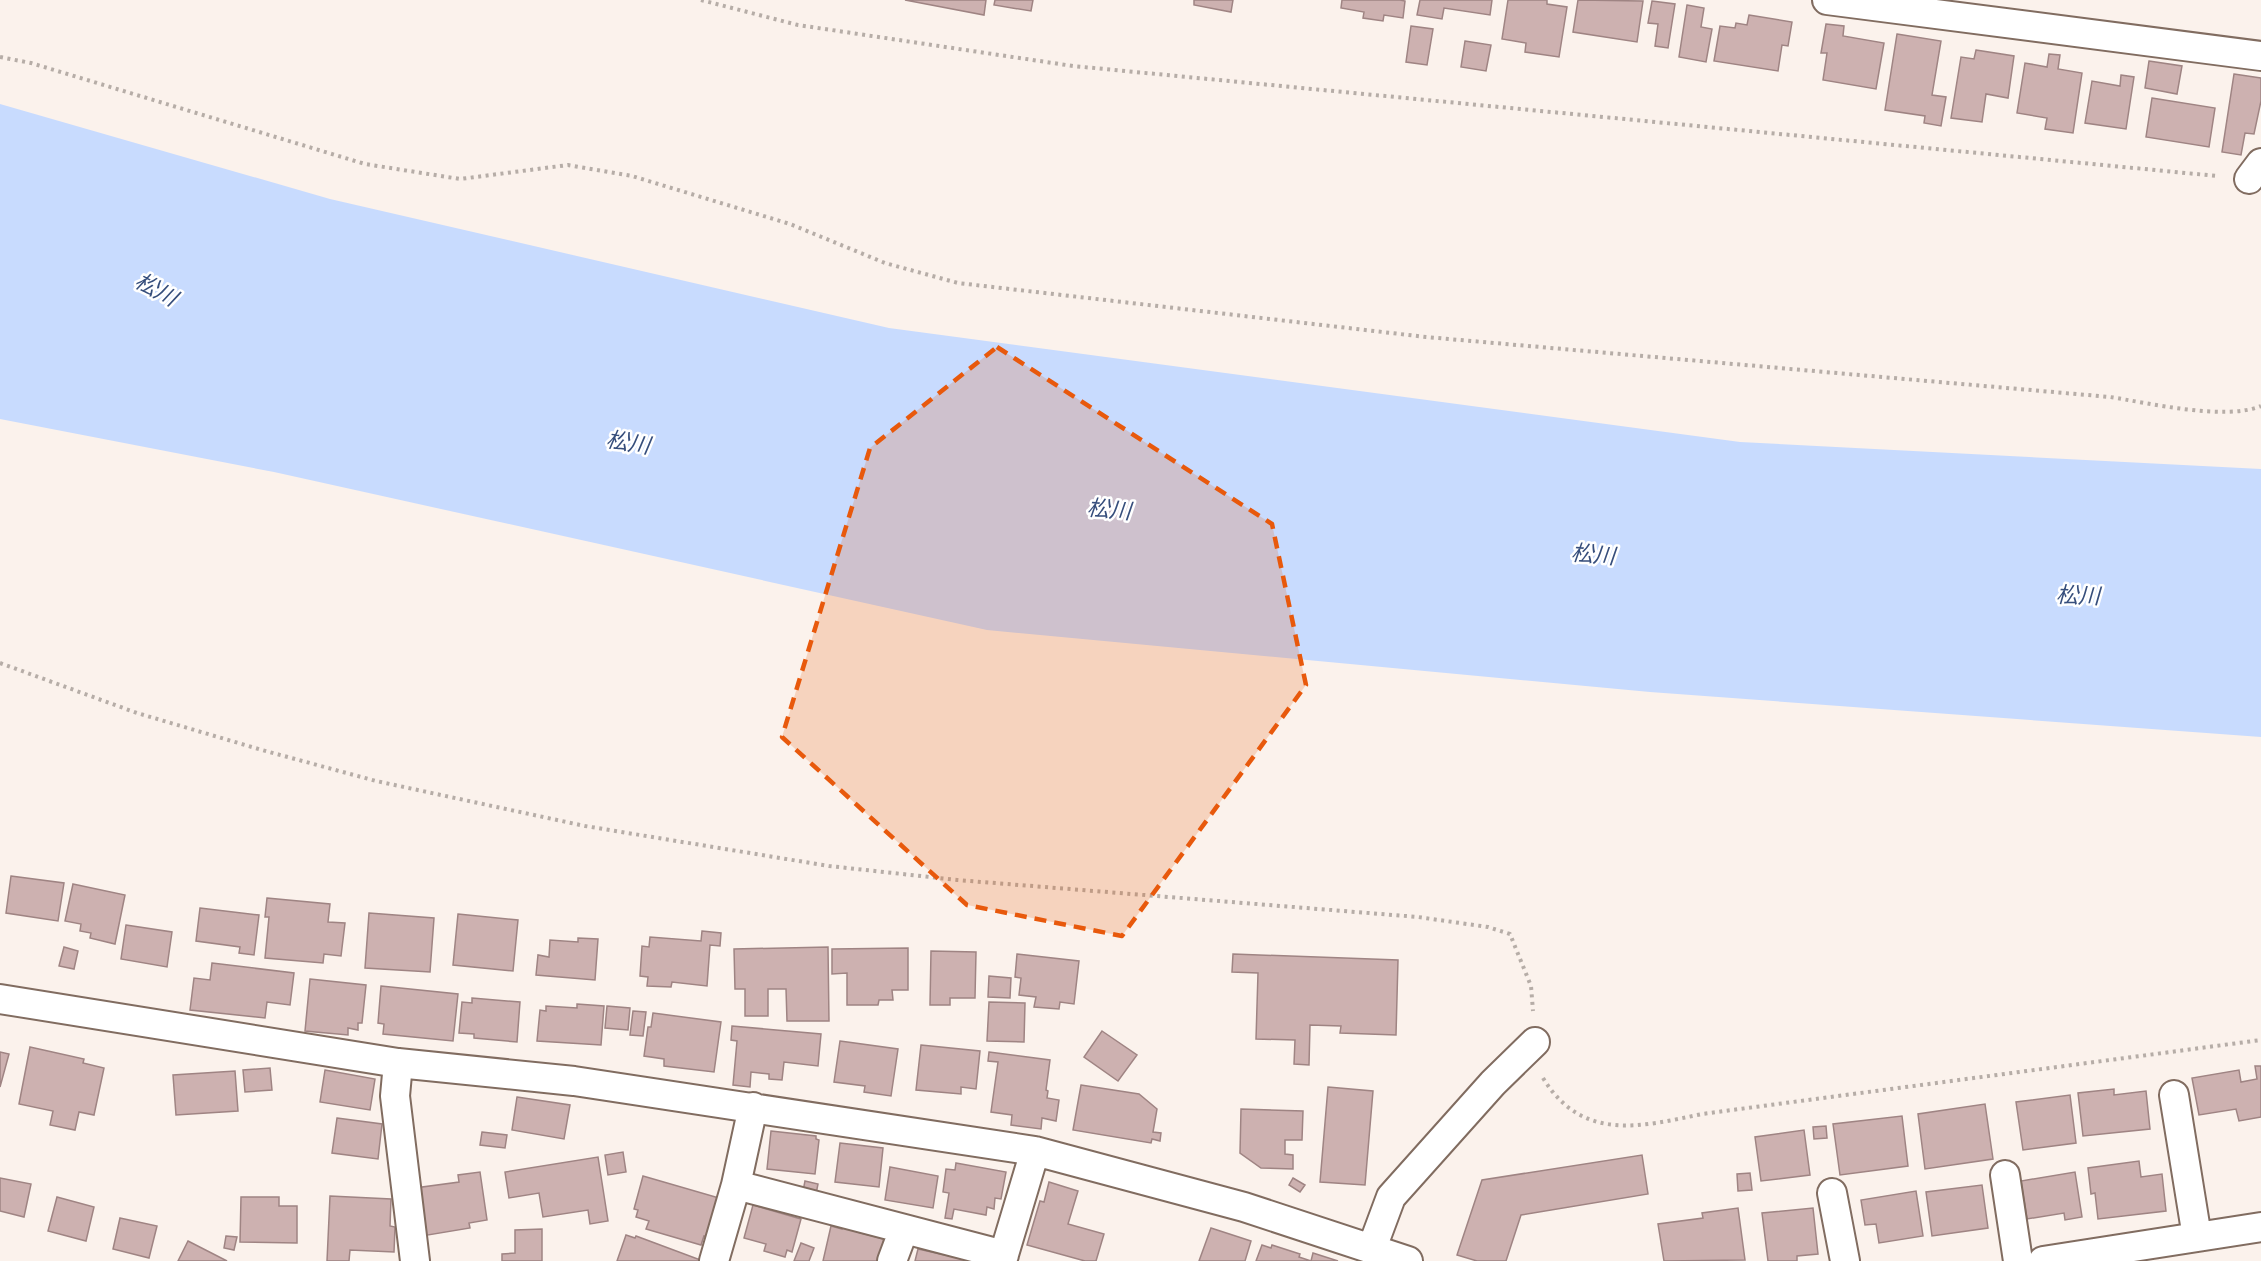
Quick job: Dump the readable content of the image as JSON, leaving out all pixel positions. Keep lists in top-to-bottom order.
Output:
{
  "water": ["松川"]
}
